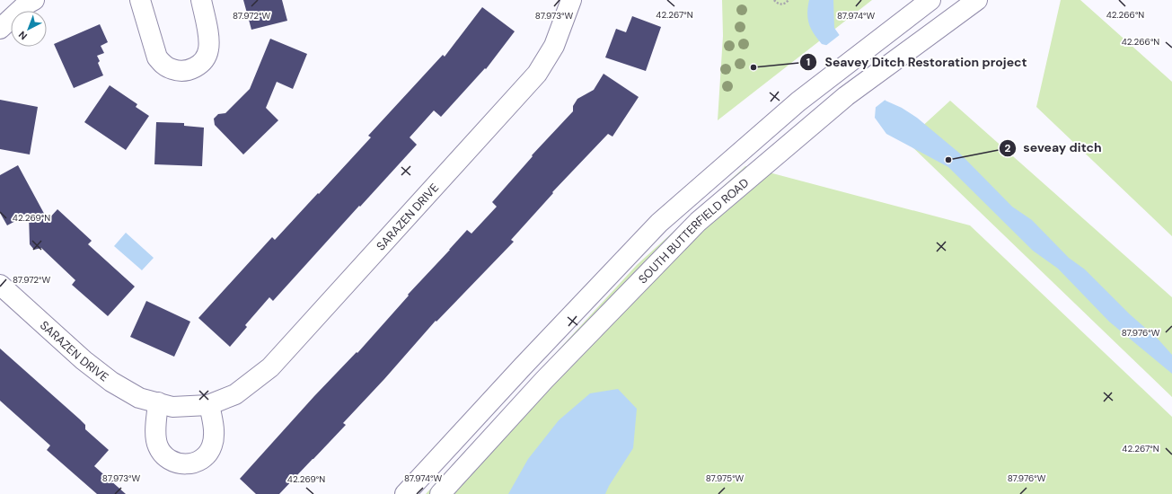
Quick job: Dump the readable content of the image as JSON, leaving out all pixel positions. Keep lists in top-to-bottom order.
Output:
{
  "streets": {
    "main road": ["SARAZEN DRIVE", "SOUTH BUTTERFIELD ROAD"]
  },
  "places": ["Seavey Ditch Restoration project", "seveay ditch"],
  "north": "bottom left",
  "coordinates": [
    "42.267°N",
    "42.266°N",
    "87.972°W",
    "87.973°W",
    "87.974°W",
    "42.269°N",
    "87.976°W",
    "87.975°W"
  ]
}
